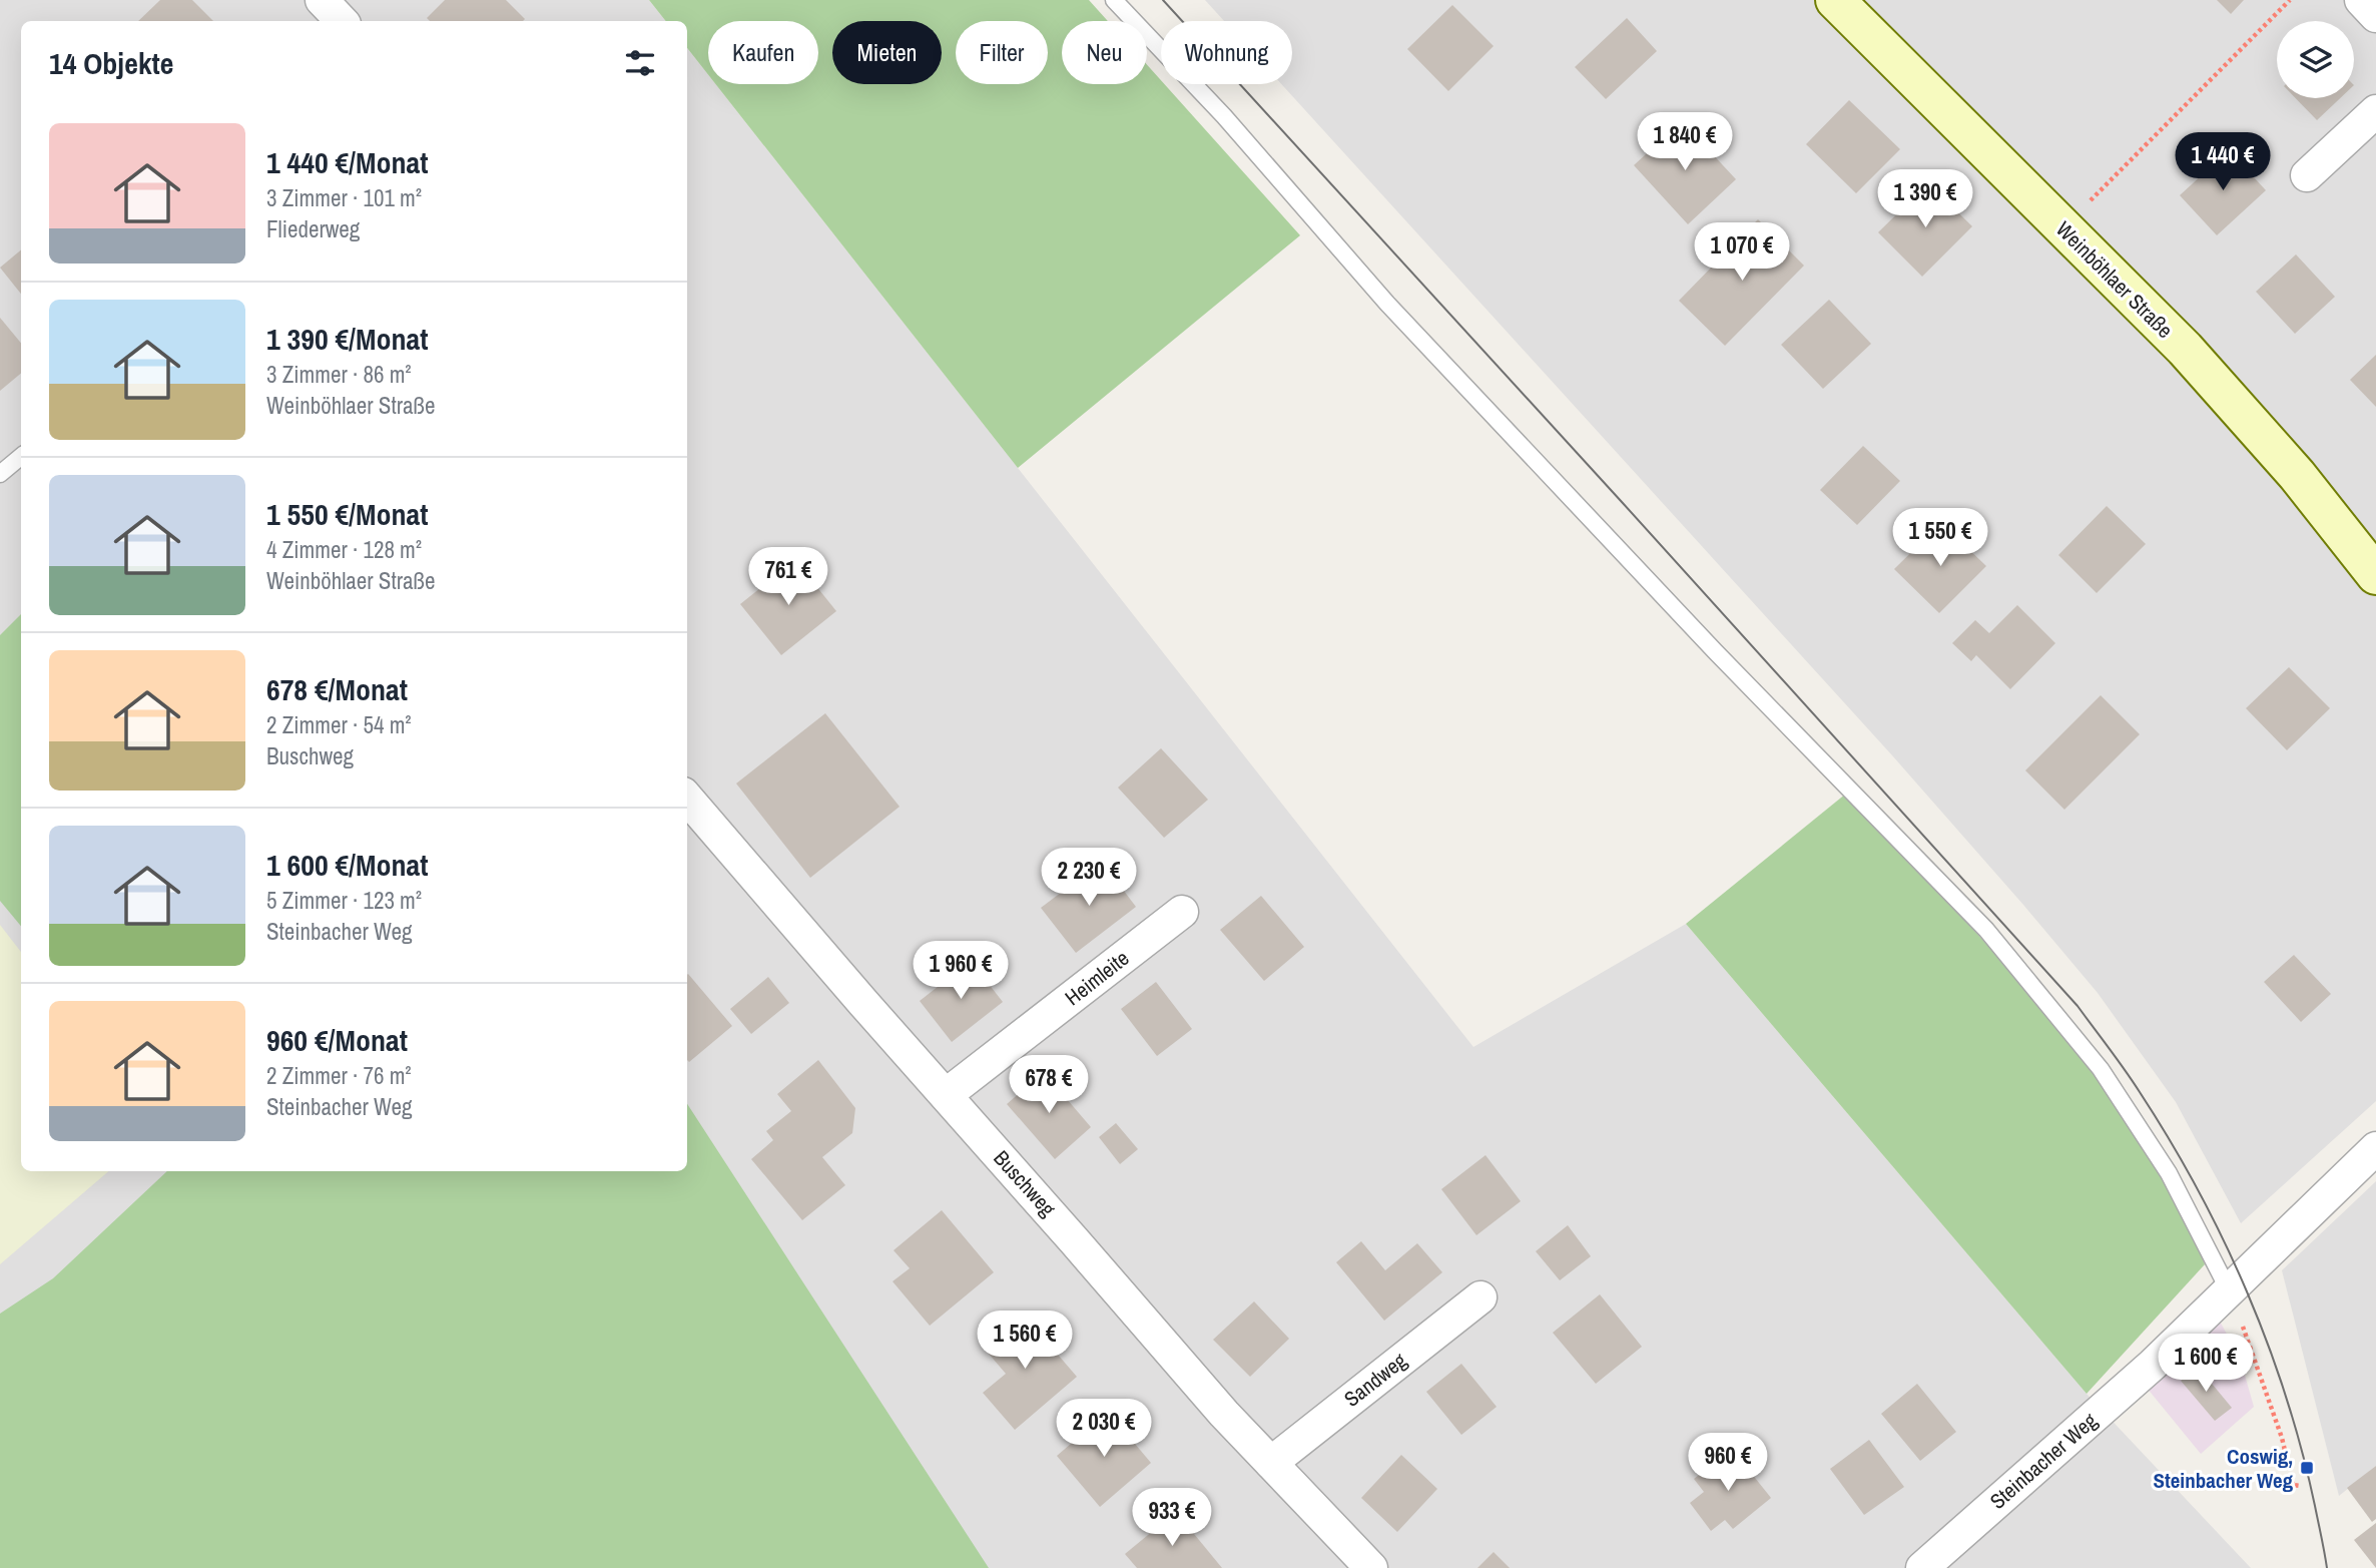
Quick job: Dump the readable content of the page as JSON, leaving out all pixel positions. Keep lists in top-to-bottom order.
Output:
{
  "streets": {
    "main road": ["Weinböhlaer Straße"],
    "street": [
      "Heimleite",
      "Buschweg",
      "Sandweg",
      "Steinbacher Weg"
    ]
  },
  "crossings": [
    ["Heimleite", "Buschweg"],
    ["Buschweg", "Sandweg"]
  ],
  "places": {
    "transit": ["Coswig, Steinbacher Weg"]
  },
  "page": {
    "chip": [
      "Kaufen",
      "Mieten",
      "Filter",
      "Neu",
      "Wohnung"
    ],
    "heading": "14 Objekte",
    "list": [
      {
        "name": "1 440 €/Monat",
        "note": "3 Zimmer · 101 m² · Fliederweg"
      },
      {
        "name": "1 390 €/Monat",
        "note": "3 Zimmer · 86 m² · Weinböhlaer Straße"
      },
      {
        "name": "1 550 €/Monat",
        "note": "4 Zimmer · 128 m² · Weinböhlaer Straße"
      },
      {
        "name": "678 €/Monat",
        "note": "2 Zimmer · 54 m² · Buschweg"
      },
      {
        "name": "1 600 €/Monat",
        "note": "5 Zimmer · 123 m² · Steinbacher Weg"
      },
      {
        "name": "960 €/Monat",
        "note": "2 Zimmer · 76 m² · Steinbacher Weg"
      }
    ],
    "price": [
      "1 840 €",
      "1 440 €",
      "1 390 €",
      "1 070 €",
      "1 550 €",
      "761 €",
      "2 230 €",
      "1 960 €",
      "678 €",
      "1 560 €",
      "1 600 €",
      "2 030 €",
      "960 €",
      "933 €"
    ]
  }
}
